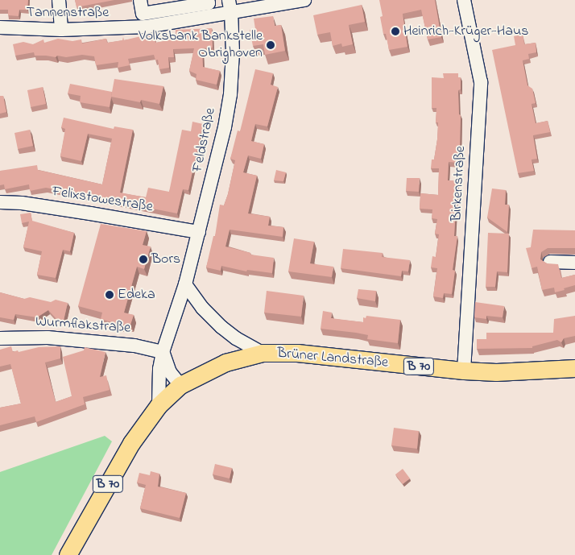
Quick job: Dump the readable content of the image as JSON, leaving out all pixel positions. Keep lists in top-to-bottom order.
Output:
{
  "streets": {
    "main road": ["Brüner Landstraße", "B 70"],
    "street": [
      "Tannenstraße",
      "Feldstraße",
      "Birkenstraße",
      "Felixstowestraße",
      "Wurmflakstraße"
    ]
  },
  "crossings": [
    ["Tannenstraße", "Feldstraße"],
    ["Feldstraße", "Felixstowestraße"],
    ["Feldstraße", "Wurmflakstraße"],
    ["Feldstraße", "Brüner Landstraße"],
    ["Birkenstraße", "Brüner Landstraße"]
  ],
  "places": [
    "Heinrich-Krüger-Haus",
    "Volksbank Bankstelle Obrighoven",
    "Bors",
    "Edeka"
  ]
}
